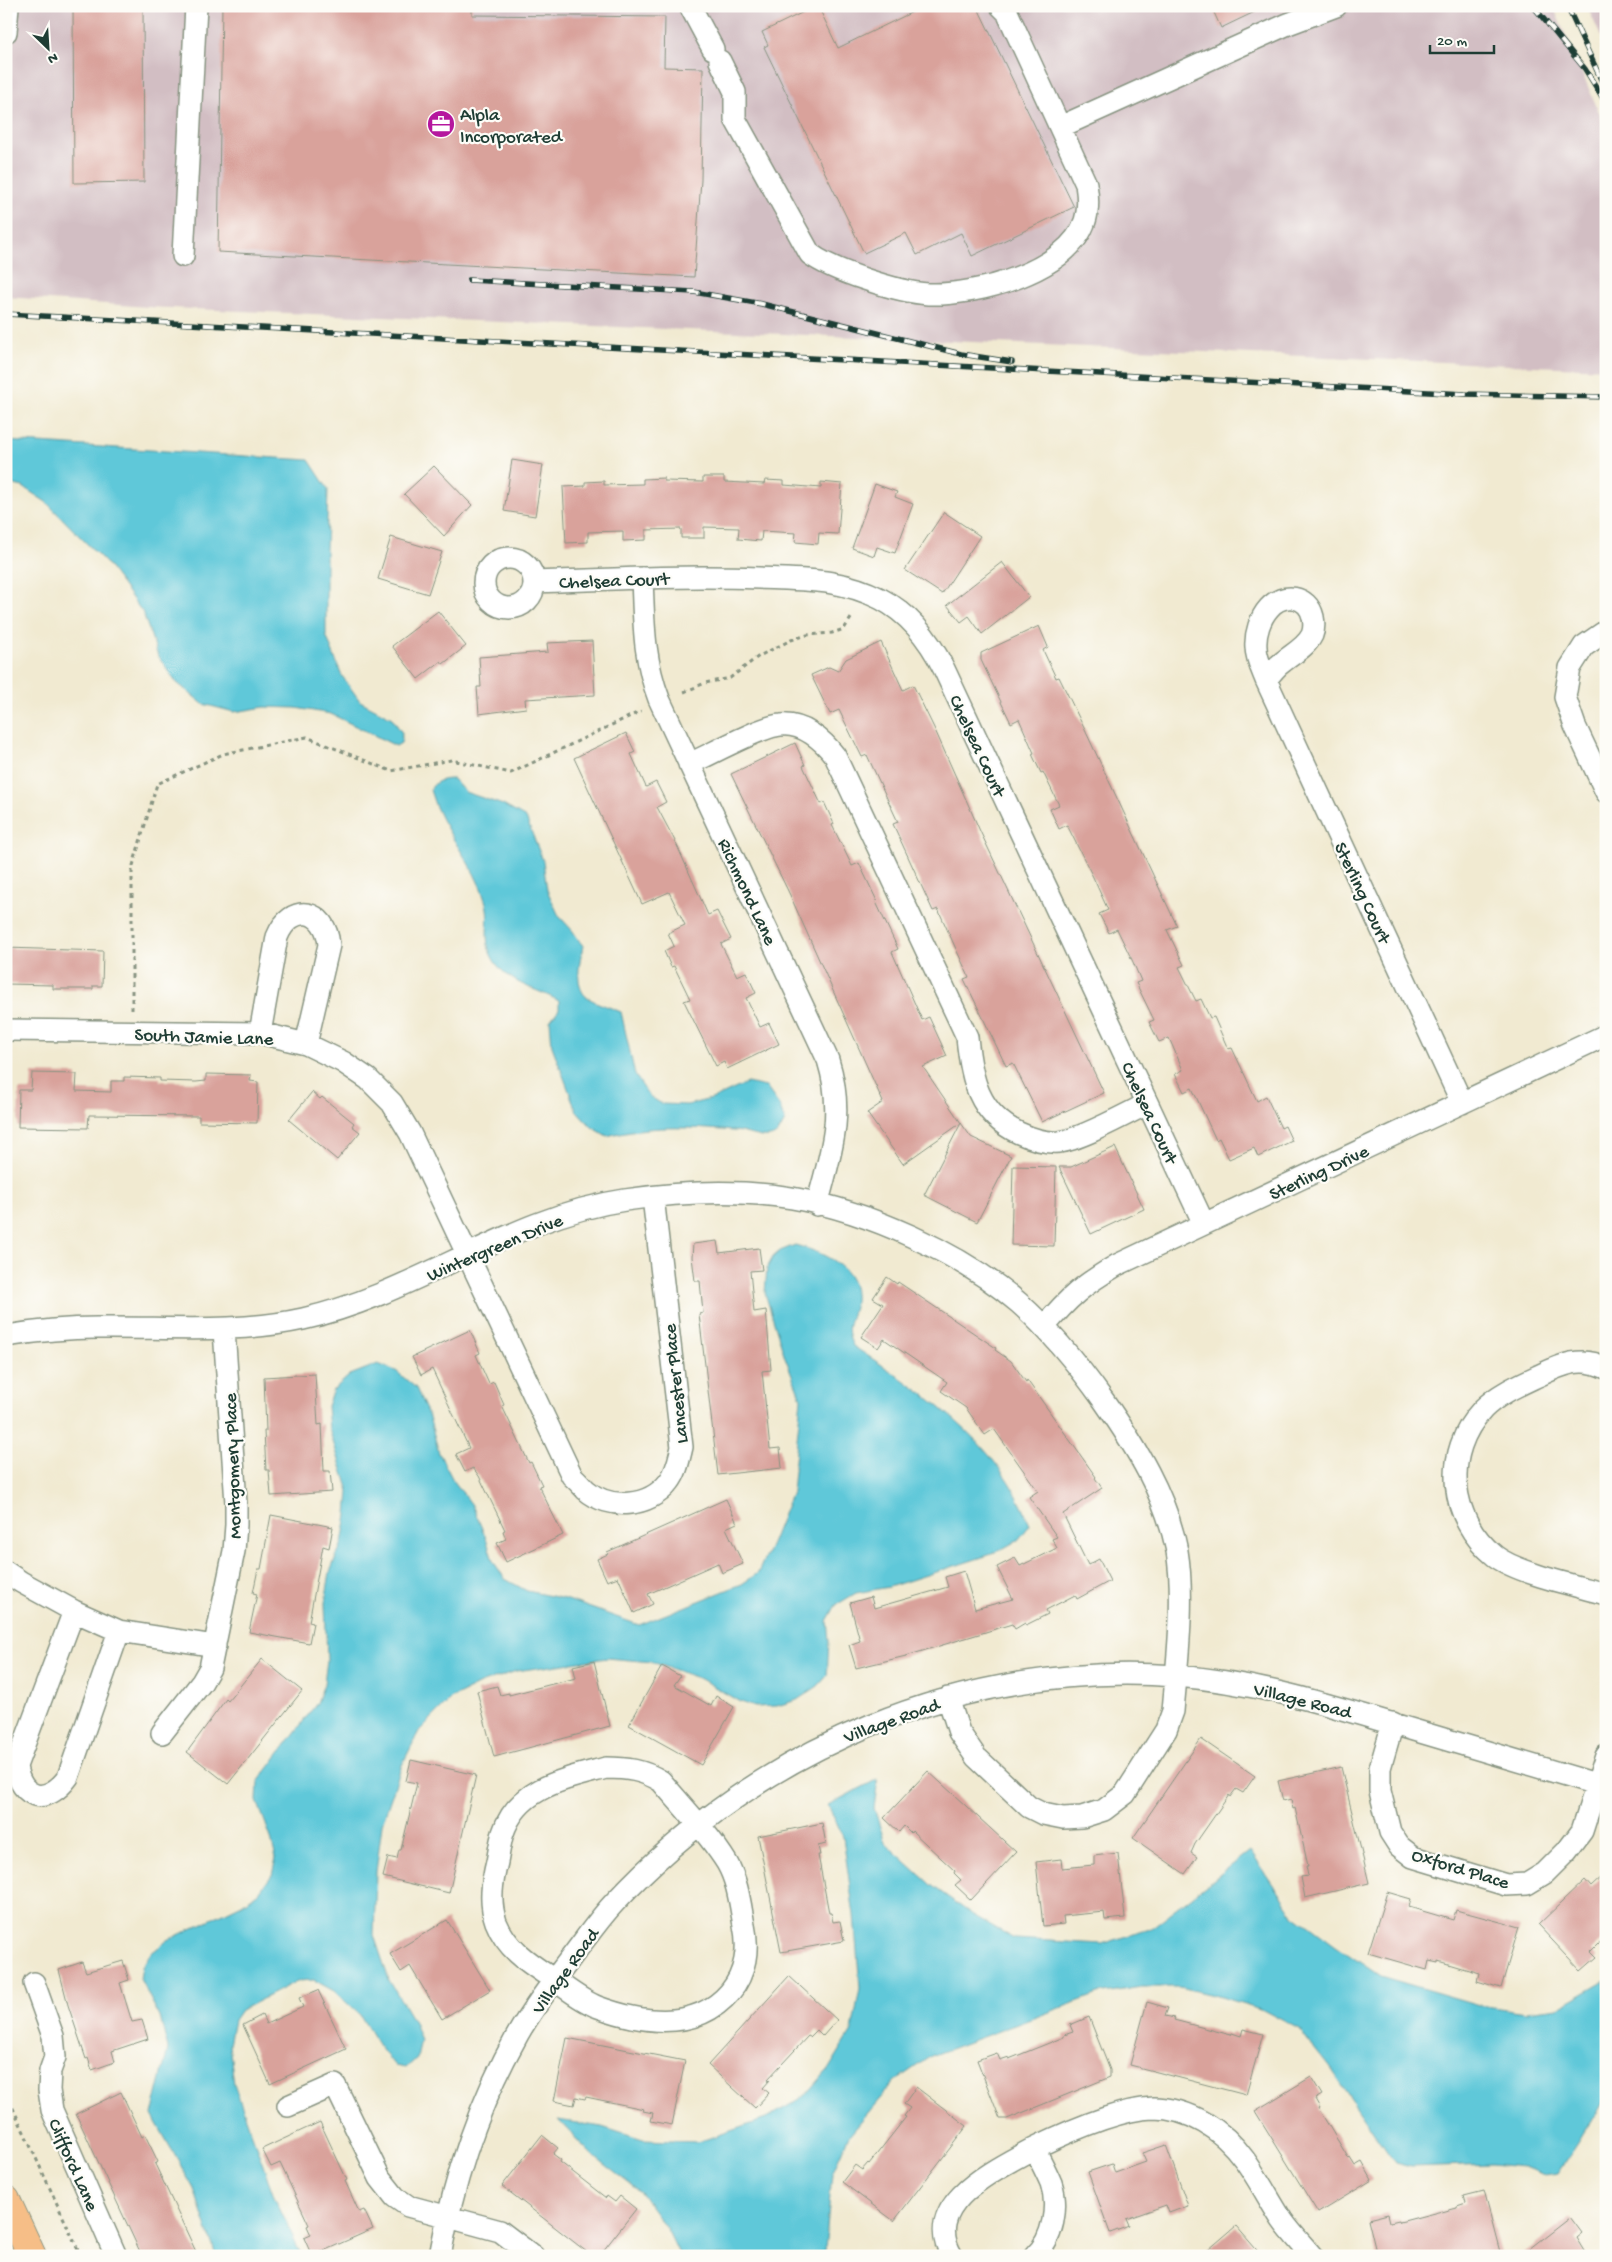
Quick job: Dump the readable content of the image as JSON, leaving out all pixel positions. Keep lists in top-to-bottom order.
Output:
{
  "streets": {
    "street": [
      "Chelsea Court",
      "Richmond Lane",
      "Sterling Court",
      "South Jamie Lane",
      "Sterling Drive",
      "Wintergreen Drive",
      "Lancester Place",
      "Montgomery Place",
      "Village Road",
      "Oxford Place",
      "Clifford Lane"
    ]
  },
  "crossings": [
    ["Chelsea Court", "Richmond Lane"],
    ["Chelsea Court", "Sterling Drive"],
    ["Richmond Lane", "Wintergreen Drive"],
    ["Sterling Court", "Sterling Drive"],
    ["South Jamie Lane", "Wintergreen Drive"],
    ["South Jamie Lane", "Lancester Place"],
    ["Sterling Drive", "Wintergreen Drive"],
    ["Wintergreen Drive", "Lancester Place"],
    ["Wintergreen Drive", "Montgomery Place"],
    ["Wintergreen Drive", "Village Road"],
    ["Village Road", "Oxford Place"]
  ],
  "places": {
    "office": ["Alpla Incorporated"]
  },
  "scale_bar": "20 m",
  "north": "bottom right"
}
